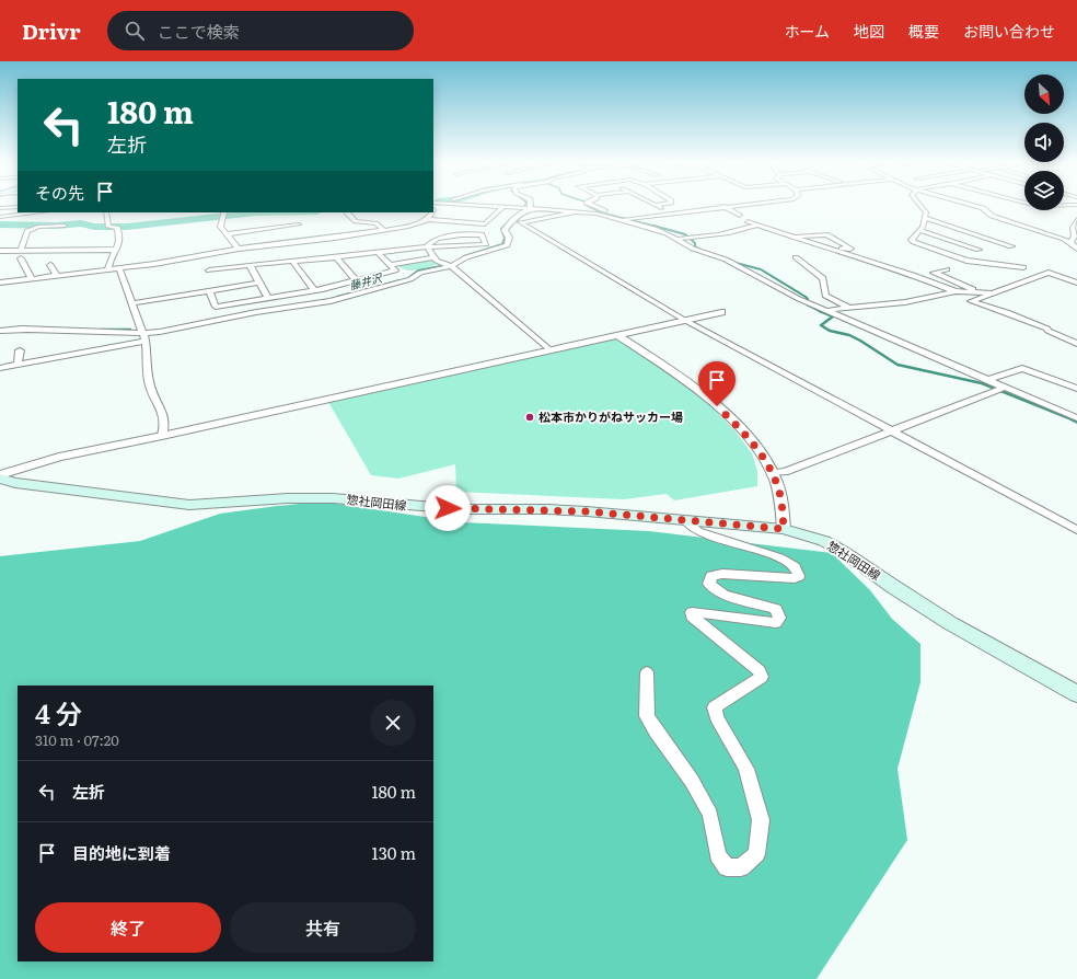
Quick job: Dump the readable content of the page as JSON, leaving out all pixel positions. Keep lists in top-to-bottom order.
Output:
{
  "streets": {
    "main road": ["惣社岡田線"]
  },
  "water": ["藤井沢"],
  "places": ["松本市かりがねサッカー場"],
  "north": "bottom right",
  "page": {
    "header": "Drivr",
    "search": "ここで検索",
    "nav": [
      "ホーム",
      "地図",
      "概要",
      "お問い合わせ"
    ],
    "turn": ["180 m", "左折"],
    "then": "その先",
    "heading": ["4 分", "310 m · 07:20"],
    "list": [
      {
        "name": "左折",
        "value": "180 m"
      },
      {
        "name": "目的地に到着",
        "value": "130 m"
      }
    ],
    "buttons": ["終了", "共有"]
  }
}
